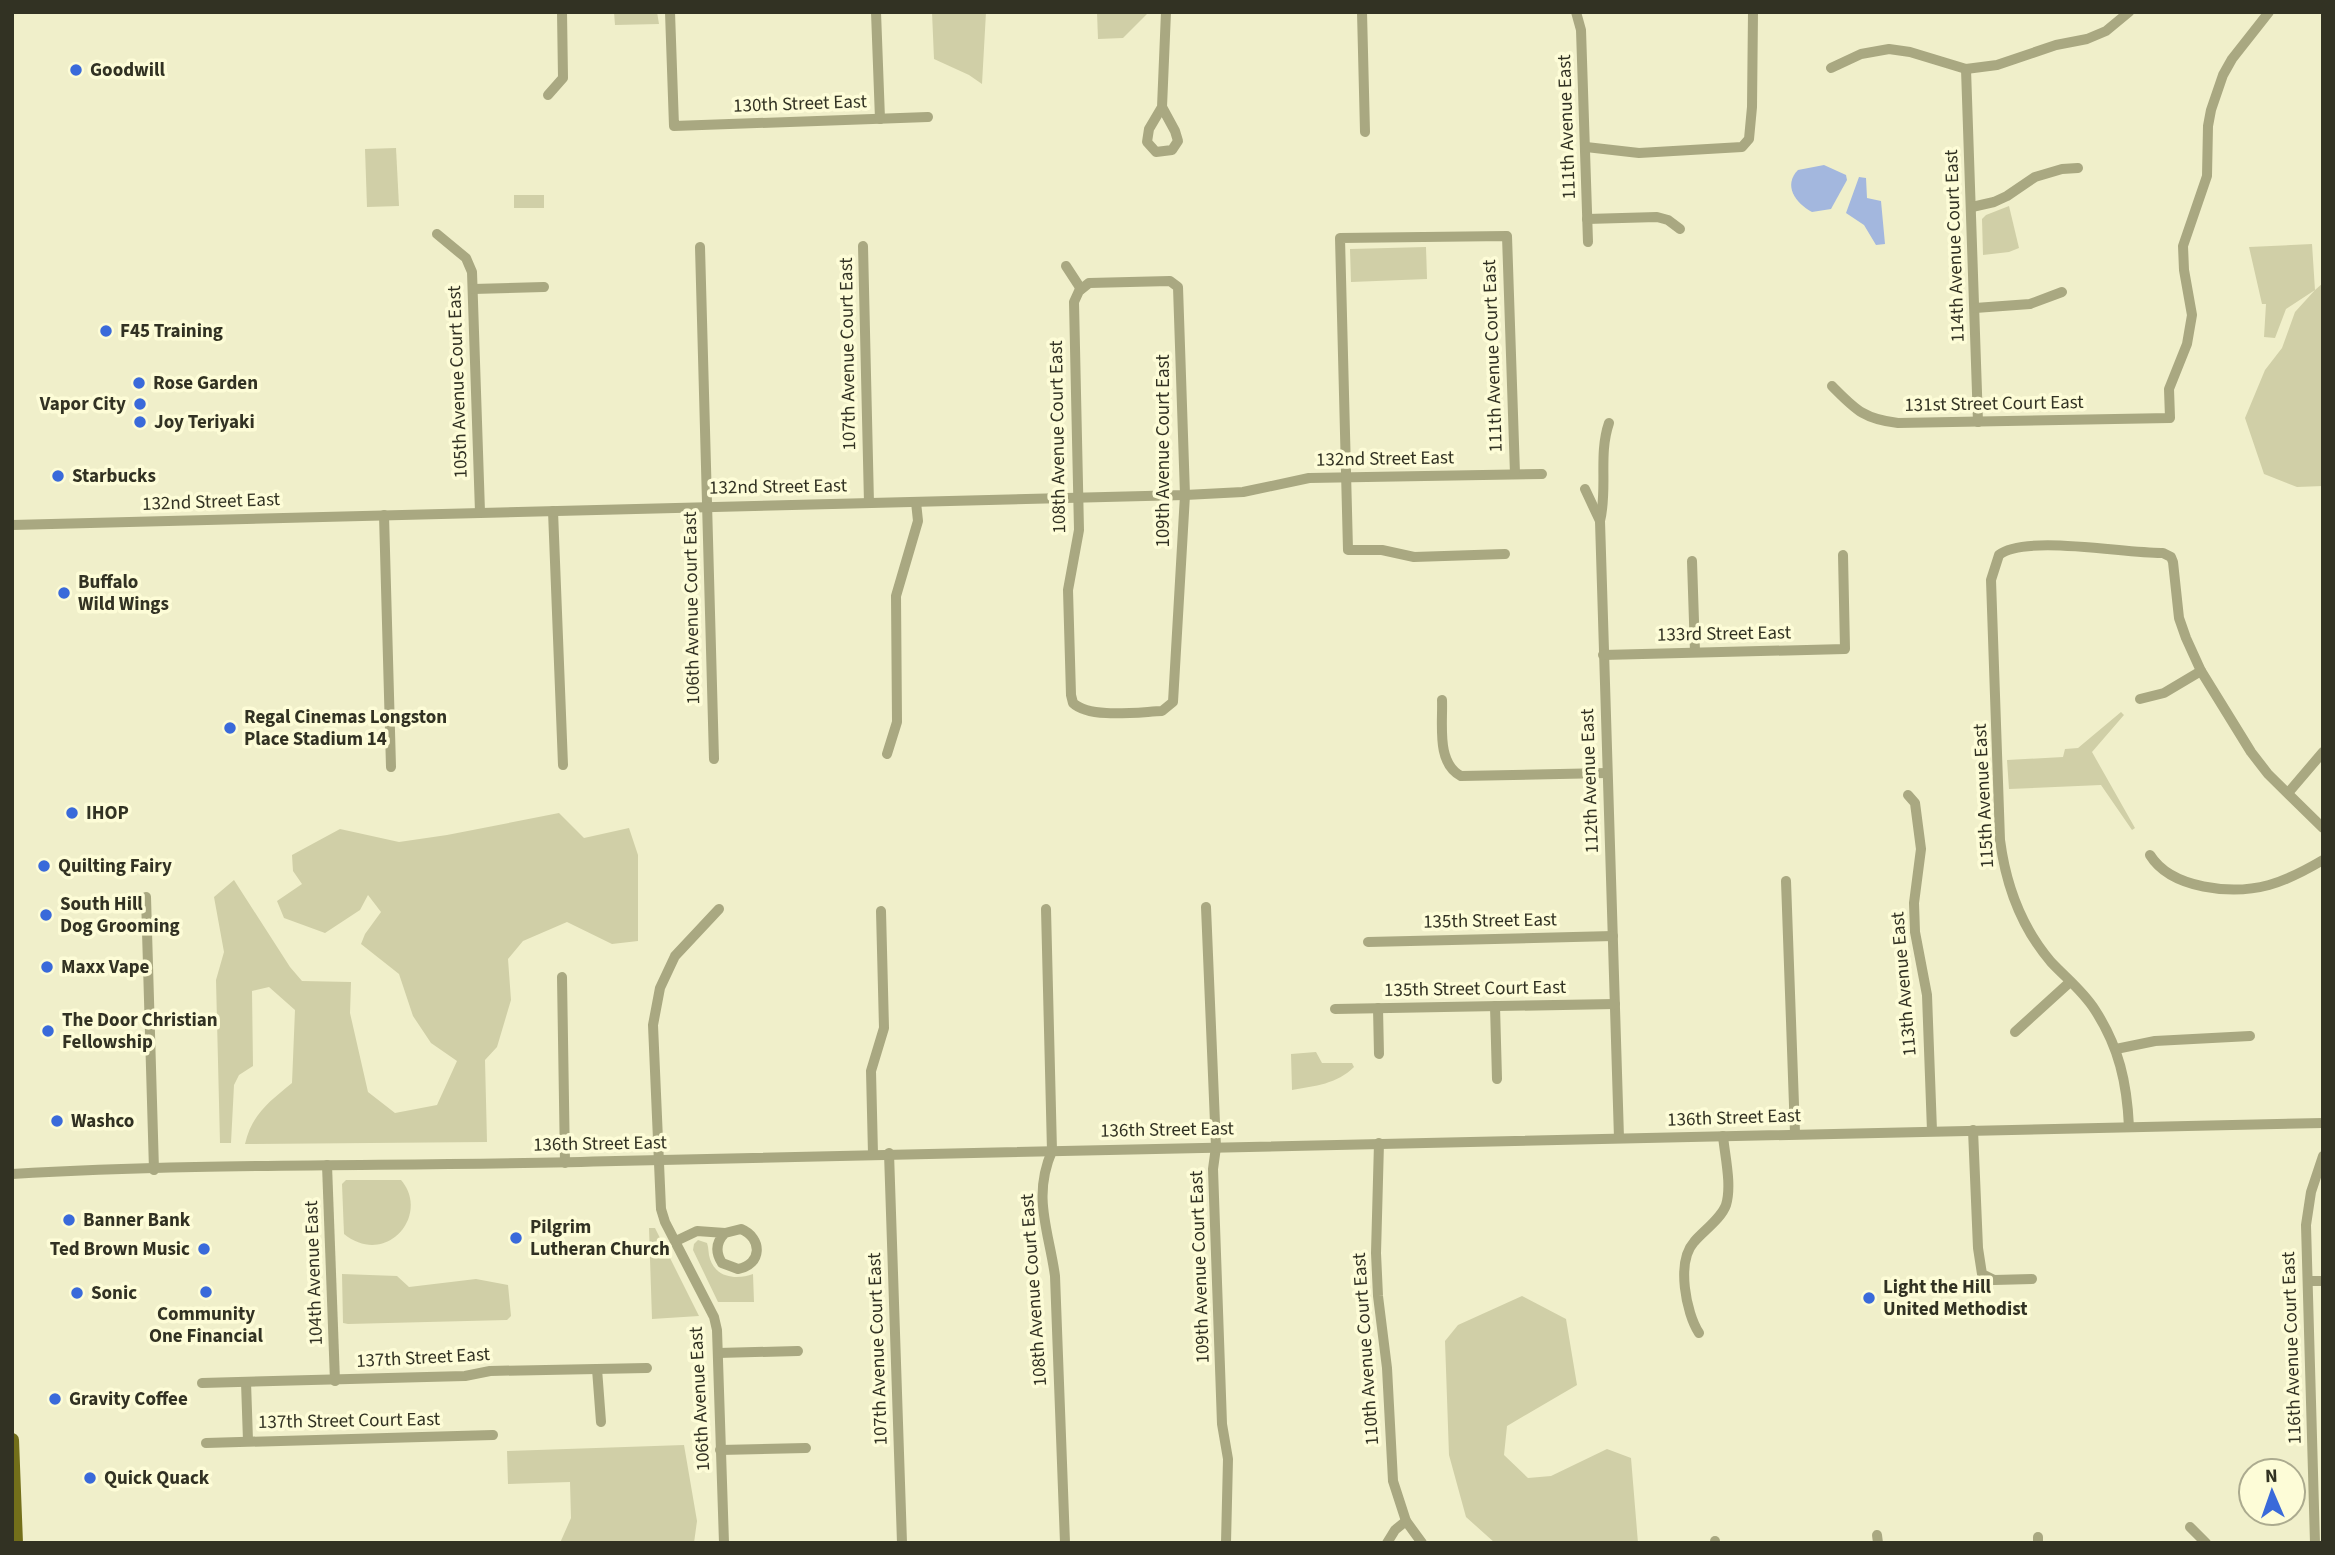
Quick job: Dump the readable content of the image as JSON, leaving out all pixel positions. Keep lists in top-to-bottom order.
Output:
{
  "streets": {
    "street": [
      "130th Street East",
      "111th Avenue East",
      "114th Avenue Court East",
      "107th Avenue Court East",
      "111th Avenue Court East",
      "105th Avenue Court East",
      "131st Street Court East",
      "108th Avenue Court East",
      "109th Avenue Court East",
      "132nd Street East",
      "106th Avenue Court East",
      "133rd Street East",
      "112th Avenue East",
      "115th Avenue East",
      "135th Street East",
      "113th Avenue East",
      "135th Street Court East",
      "136th Street East",
      "104th Avenue East",
      "116th Avenue Court East",
      "110th Avenue Court East",
      "137th Street East",
      "106th Avenue East",
      "137th Street Court East"
    ]
  },
  "crossings": [
    ["114th Avenue Court East", "131st Street Court East"],
    ["107th Avenue Court East", "132nd Street East"],
    ["107th Avenue Court East", "136th Street East"],
    ["111th Avenue Court East", "132nd Street East"],
    ["105th Avenue Court East", "132nd Street East"],
    ["108th Avenue Court East", "109th Avenue Court East"],
    ["108th Avenue Court East", "132nd Street East"],
    ["108th Avenue Court East", "136th Street East"],
    ["109th Avenue Court East", "132nd Street East"],
    ["109th Avenue Court East", "136th Street East"],
    ["132nd Street East", "106th Avenue Court East"],
    ["133rd Street East", "112th Avenue East"],
    ["112th Avenue East", "135th Street East"],
    ["112th Avenue East", "135th Street Court East"],
    ["112th Avenue East", "136th Street East"],
    ["115th Avenue East", "136th Street East"],
    ["113th Avenue East", "136th Street East"],
    ["136th Street East", "104th Avenue East"],
    ["136th Street East", "110th Avenue Court East"],
    ["136th Street East", "106th Avenue East"],
    ["104th Avenue East", "137th Street East"]
  ],
  "places": [
    "Goodwill",
    "F45 Training",
    "Rose Garden",
    "Vapor City",
    "Joy Teriyaki",
    "Starbucks",
    "Buffalo Wild Wings",
    "Regal Cinemas Longston Place Stadium 14",
    "IHOP",
    "Quilting Fairy",
    "South Hill Dog Grooming",
    "Maxx Vape",
    "The Door Christian Fellowship",
    "Washco",
    "Banner Bank",
    "Pilgrim Lutheran Church",
    "Ted Brown Music",
    "Community One Financial",
    "Sonic",
    "Light the Hill United Methodist",
    "Gravity Coffee",
    "Quick Quack"
  ],
  "north": "top"
}
